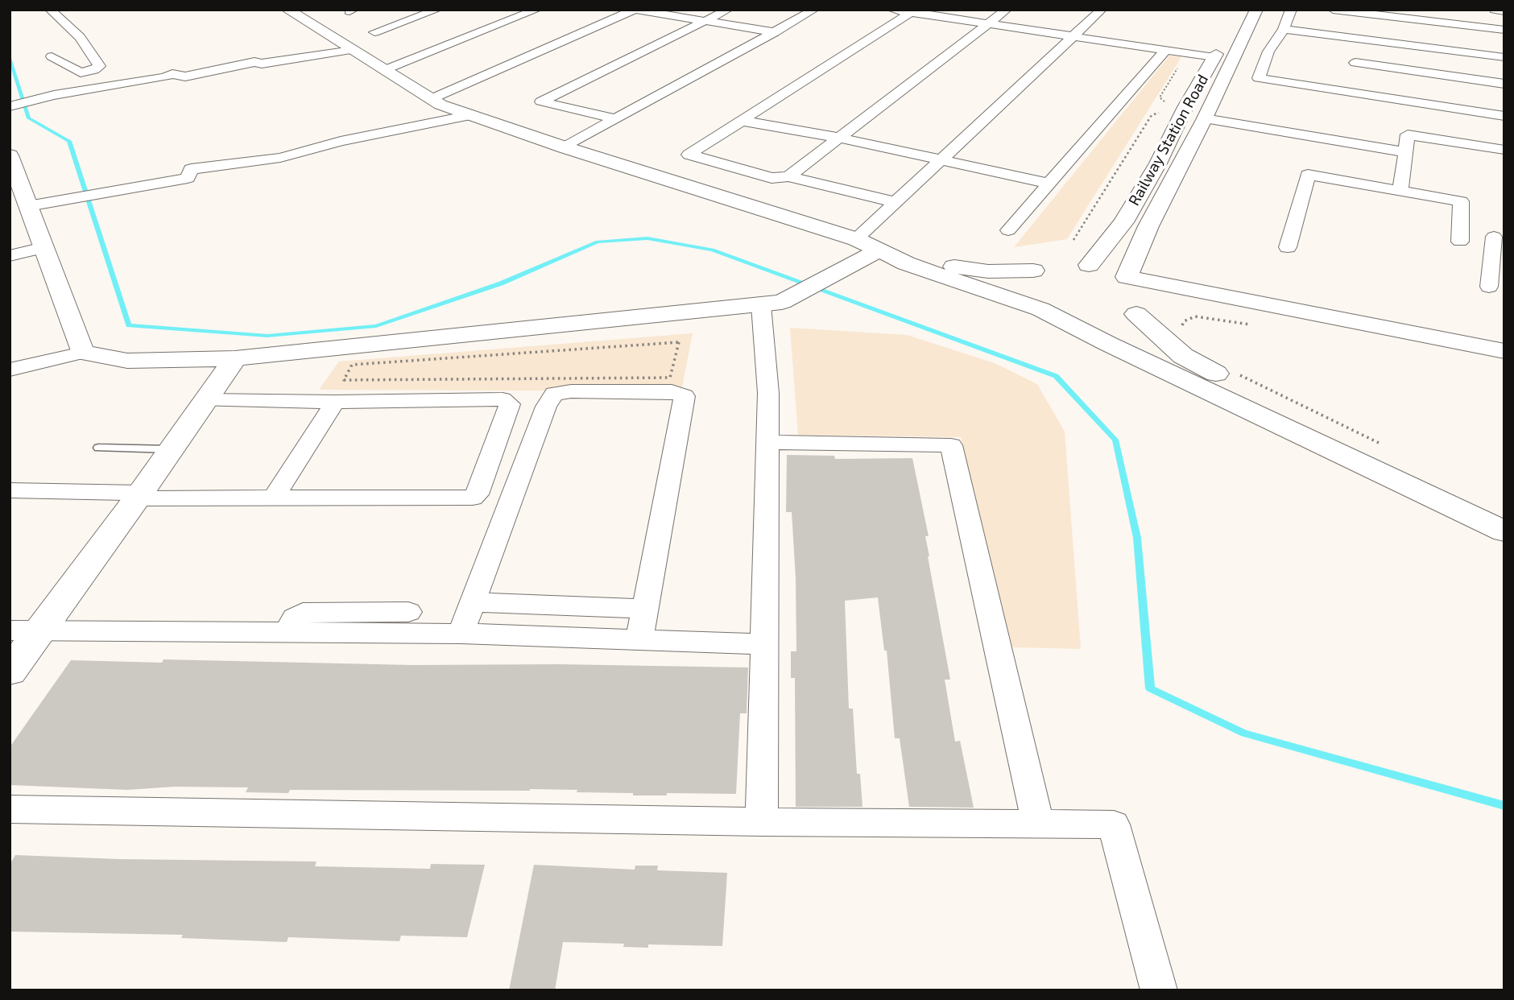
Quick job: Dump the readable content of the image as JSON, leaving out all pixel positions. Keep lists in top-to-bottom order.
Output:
{
  "streets": {
    "street": ["Railway Station Road"]
  }
}
